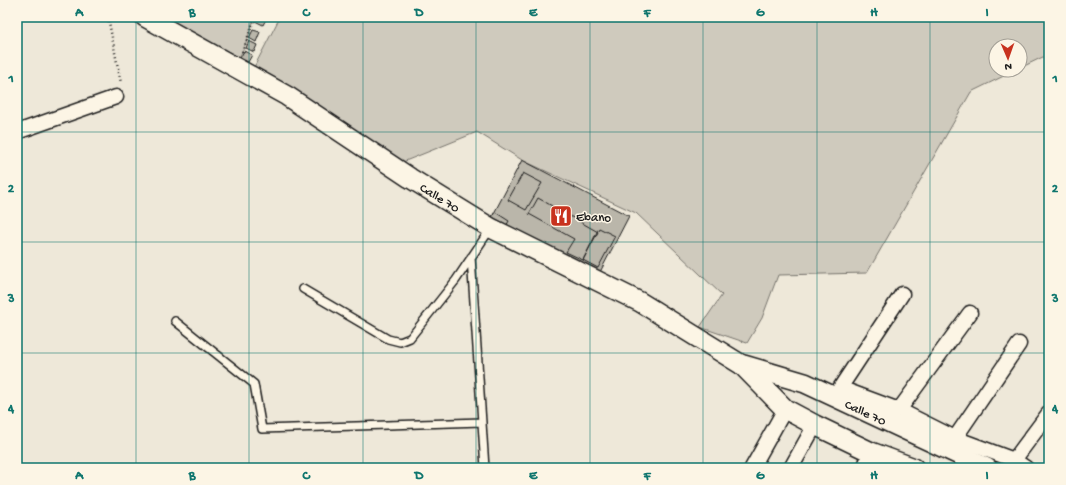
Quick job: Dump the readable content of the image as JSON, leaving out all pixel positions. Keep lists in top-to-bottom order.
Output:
{
  "streets": {
    "main road": ["Calle 70"]
  },
  "places": {
    "restaurant": ["Ebano"]
  },
  "north": "bottom",
  "grid": {
    "columns": [
      "A",
      "B",
      "C",
      "D",
      "E",
      "F",
      "G",
      "H",
      "I"
    ],
    "rows": [
      "1",
      "2",
      "3",
      "4"
    ]
  }
}
